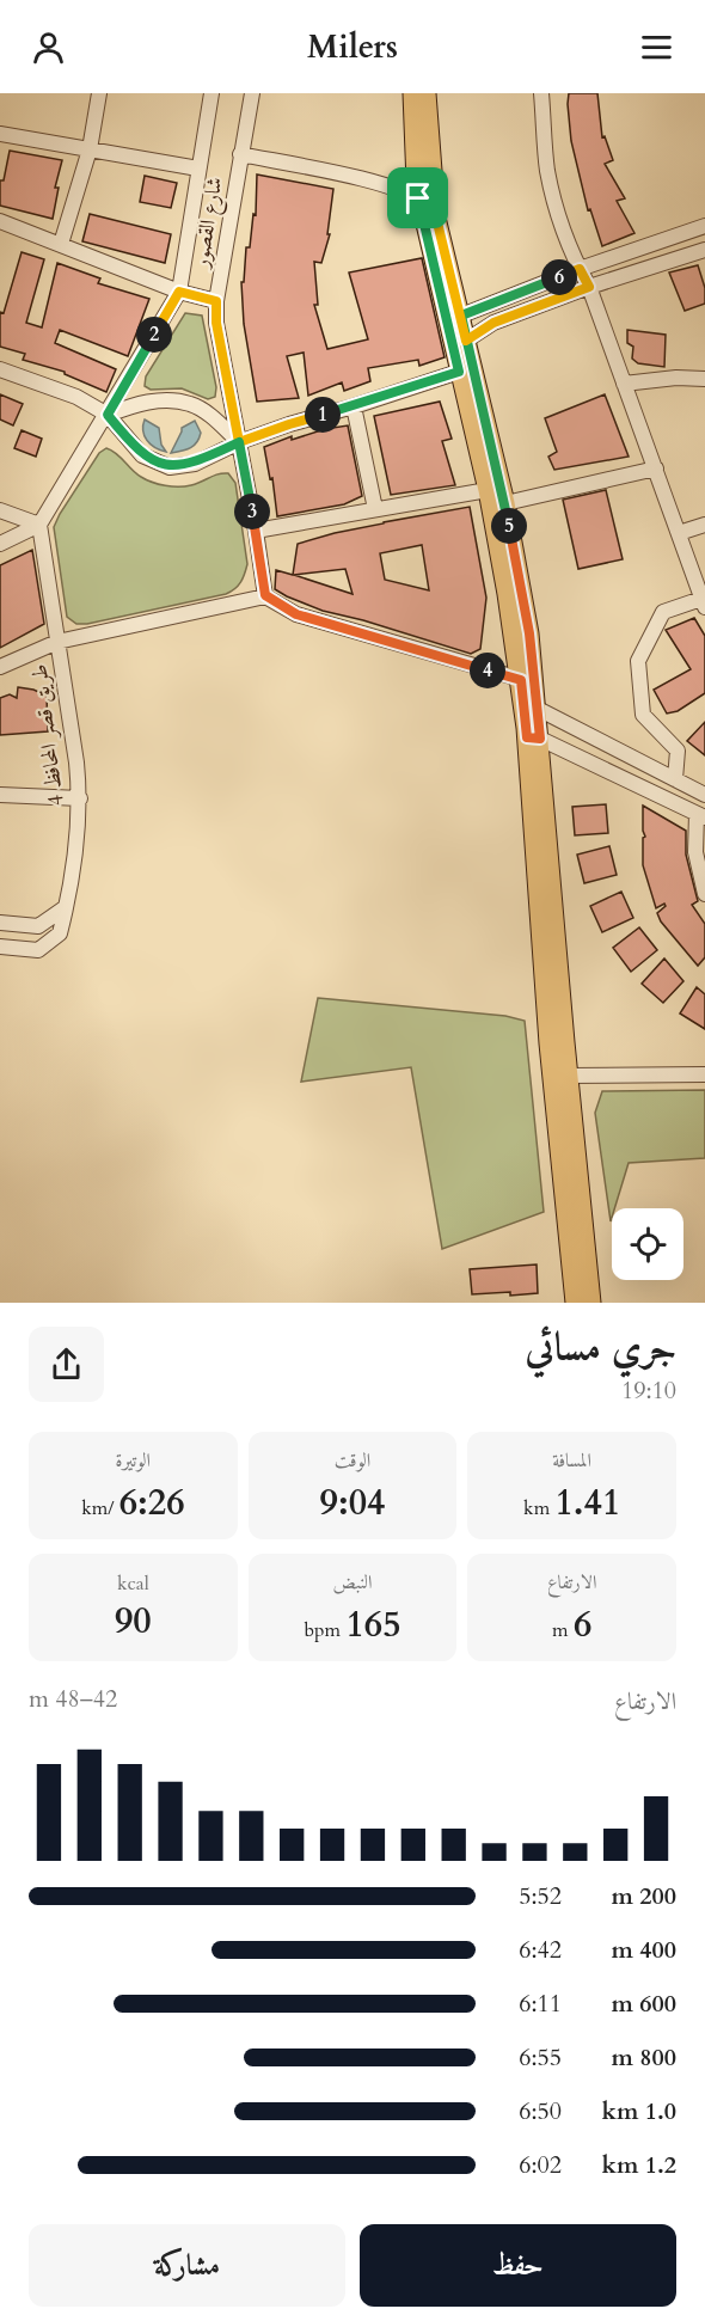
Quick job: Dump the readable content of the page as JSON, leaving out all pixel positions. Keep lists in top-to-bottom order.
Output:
{
  "streets": {
    "street": ["شارع القصور", "طريق قصر المحافظ 4"]
  },
  "page": {
    "header": "Milers",
    "pins": [
      "6",
      "2",
      "1",
      "3",
      "5",
      "4"
    ],
    "heading": ["جري مسائي", "19:10"],
    "stats": [
      ["المسافة", "1.41 km"],
      ["الوقت", "9:04"],
      ["الوتيرة", "6:26 /km"],
      ["الارتفاع", "6 m"],
      ["النبض", "165 bpm"],
      ["kcal", "90"]
    ],
    "chart": ["الارتفاع", "42–48 m"],
    "list": [
      {
        "name": "200 m",
        "note": "5:52"
      },
      {
        "name": "400 m",
        "note": "6:42"
      },
      {
        "name": "600 m",
        "note": "6:11"
      },
      {
        "name": "800 m",
        "note": "6:55"
      },
      {
        "name": "1.0 km",
        "note": "6:50"
      },
      {
        "name": "1.2 km",
        "note": "6:02"
      }
    ],
    "buttons": ["حفظ", "مشاركة"]
  }
}
